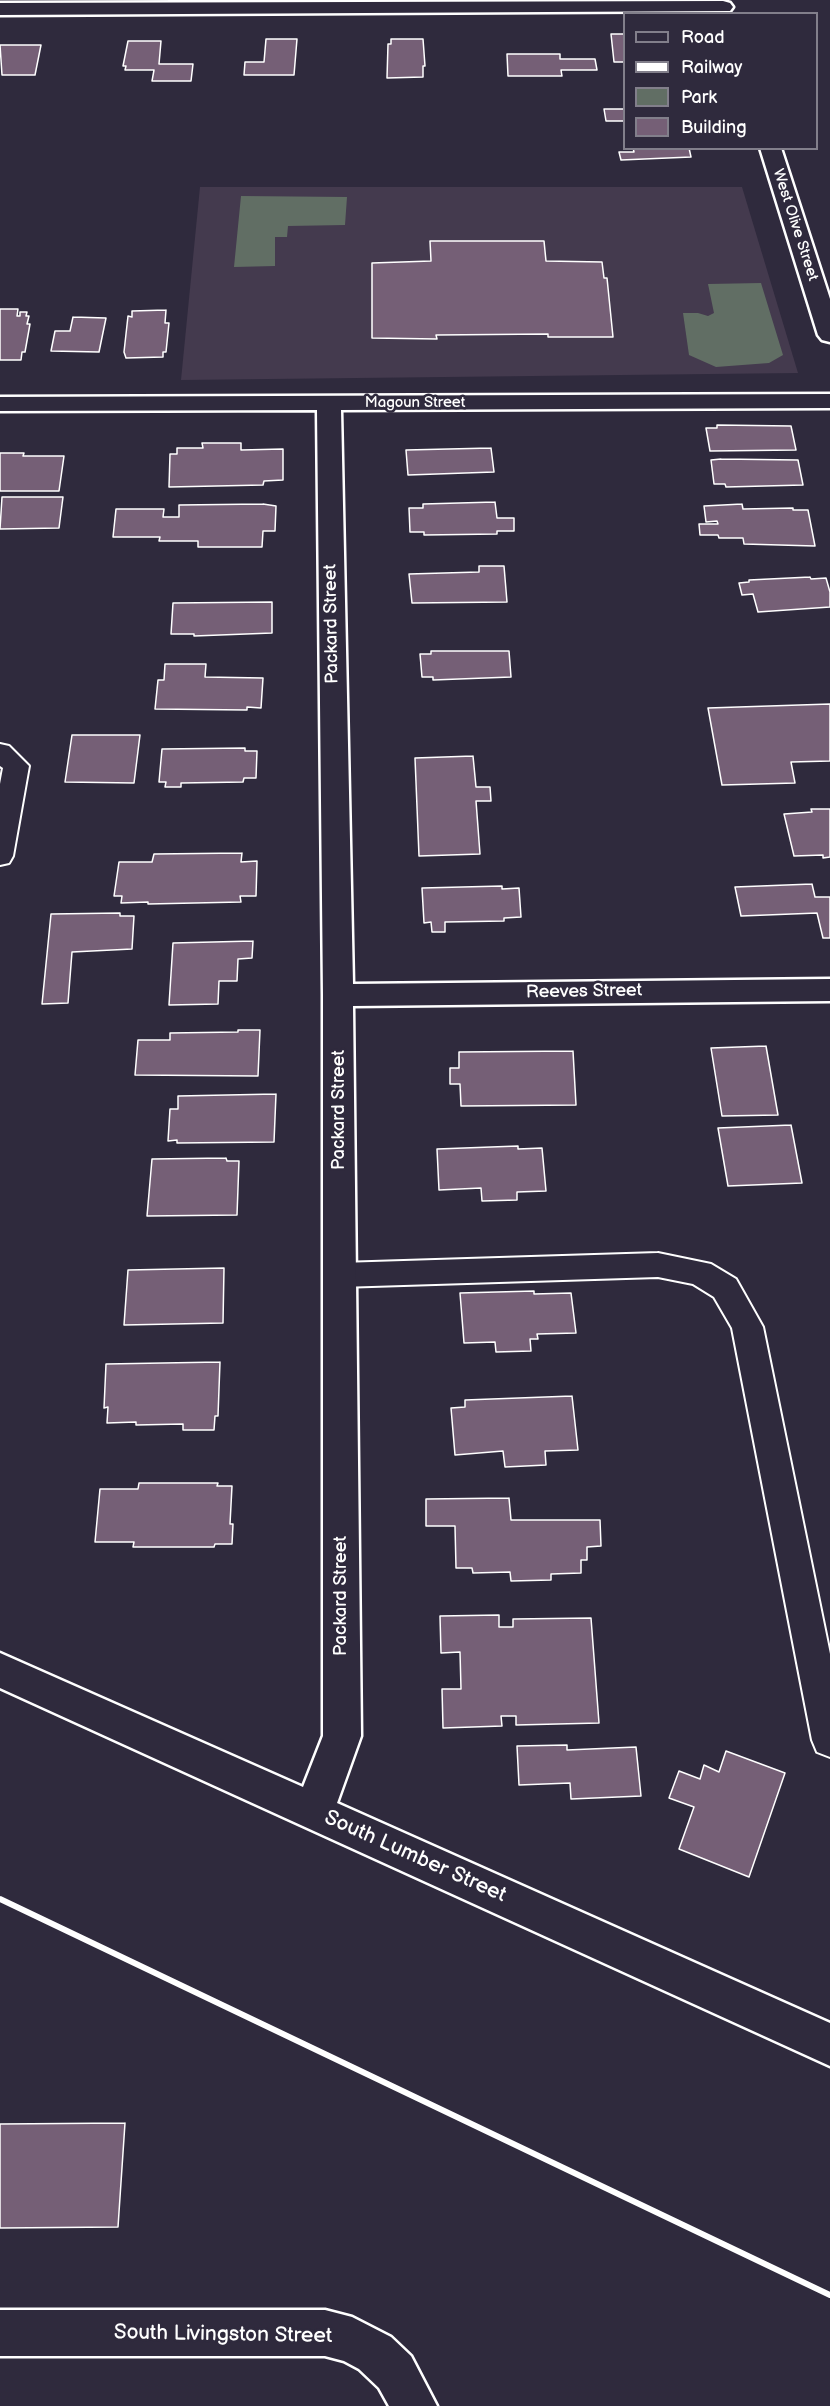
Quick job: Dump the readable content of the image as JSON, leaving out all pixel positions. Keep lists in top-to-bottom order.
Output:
{
  "streets": {
    "street": [
      "West Olive Street",
      "Magoun Street",
      "Packard Street",
      "Reeves Street",
      "South Lumber Street",
      "South Livingston Street"
    ]
  },
  "crossings": [
    ["Magoun Street", "Packard Street"],
    ["Packard Street", "Reeves Street"],
    ["Packard Street", "South Lumber Street"]
  ],
  "legend": [
    "Road",
    "Railway",
    "Park",
    "Building"
  ]
}
